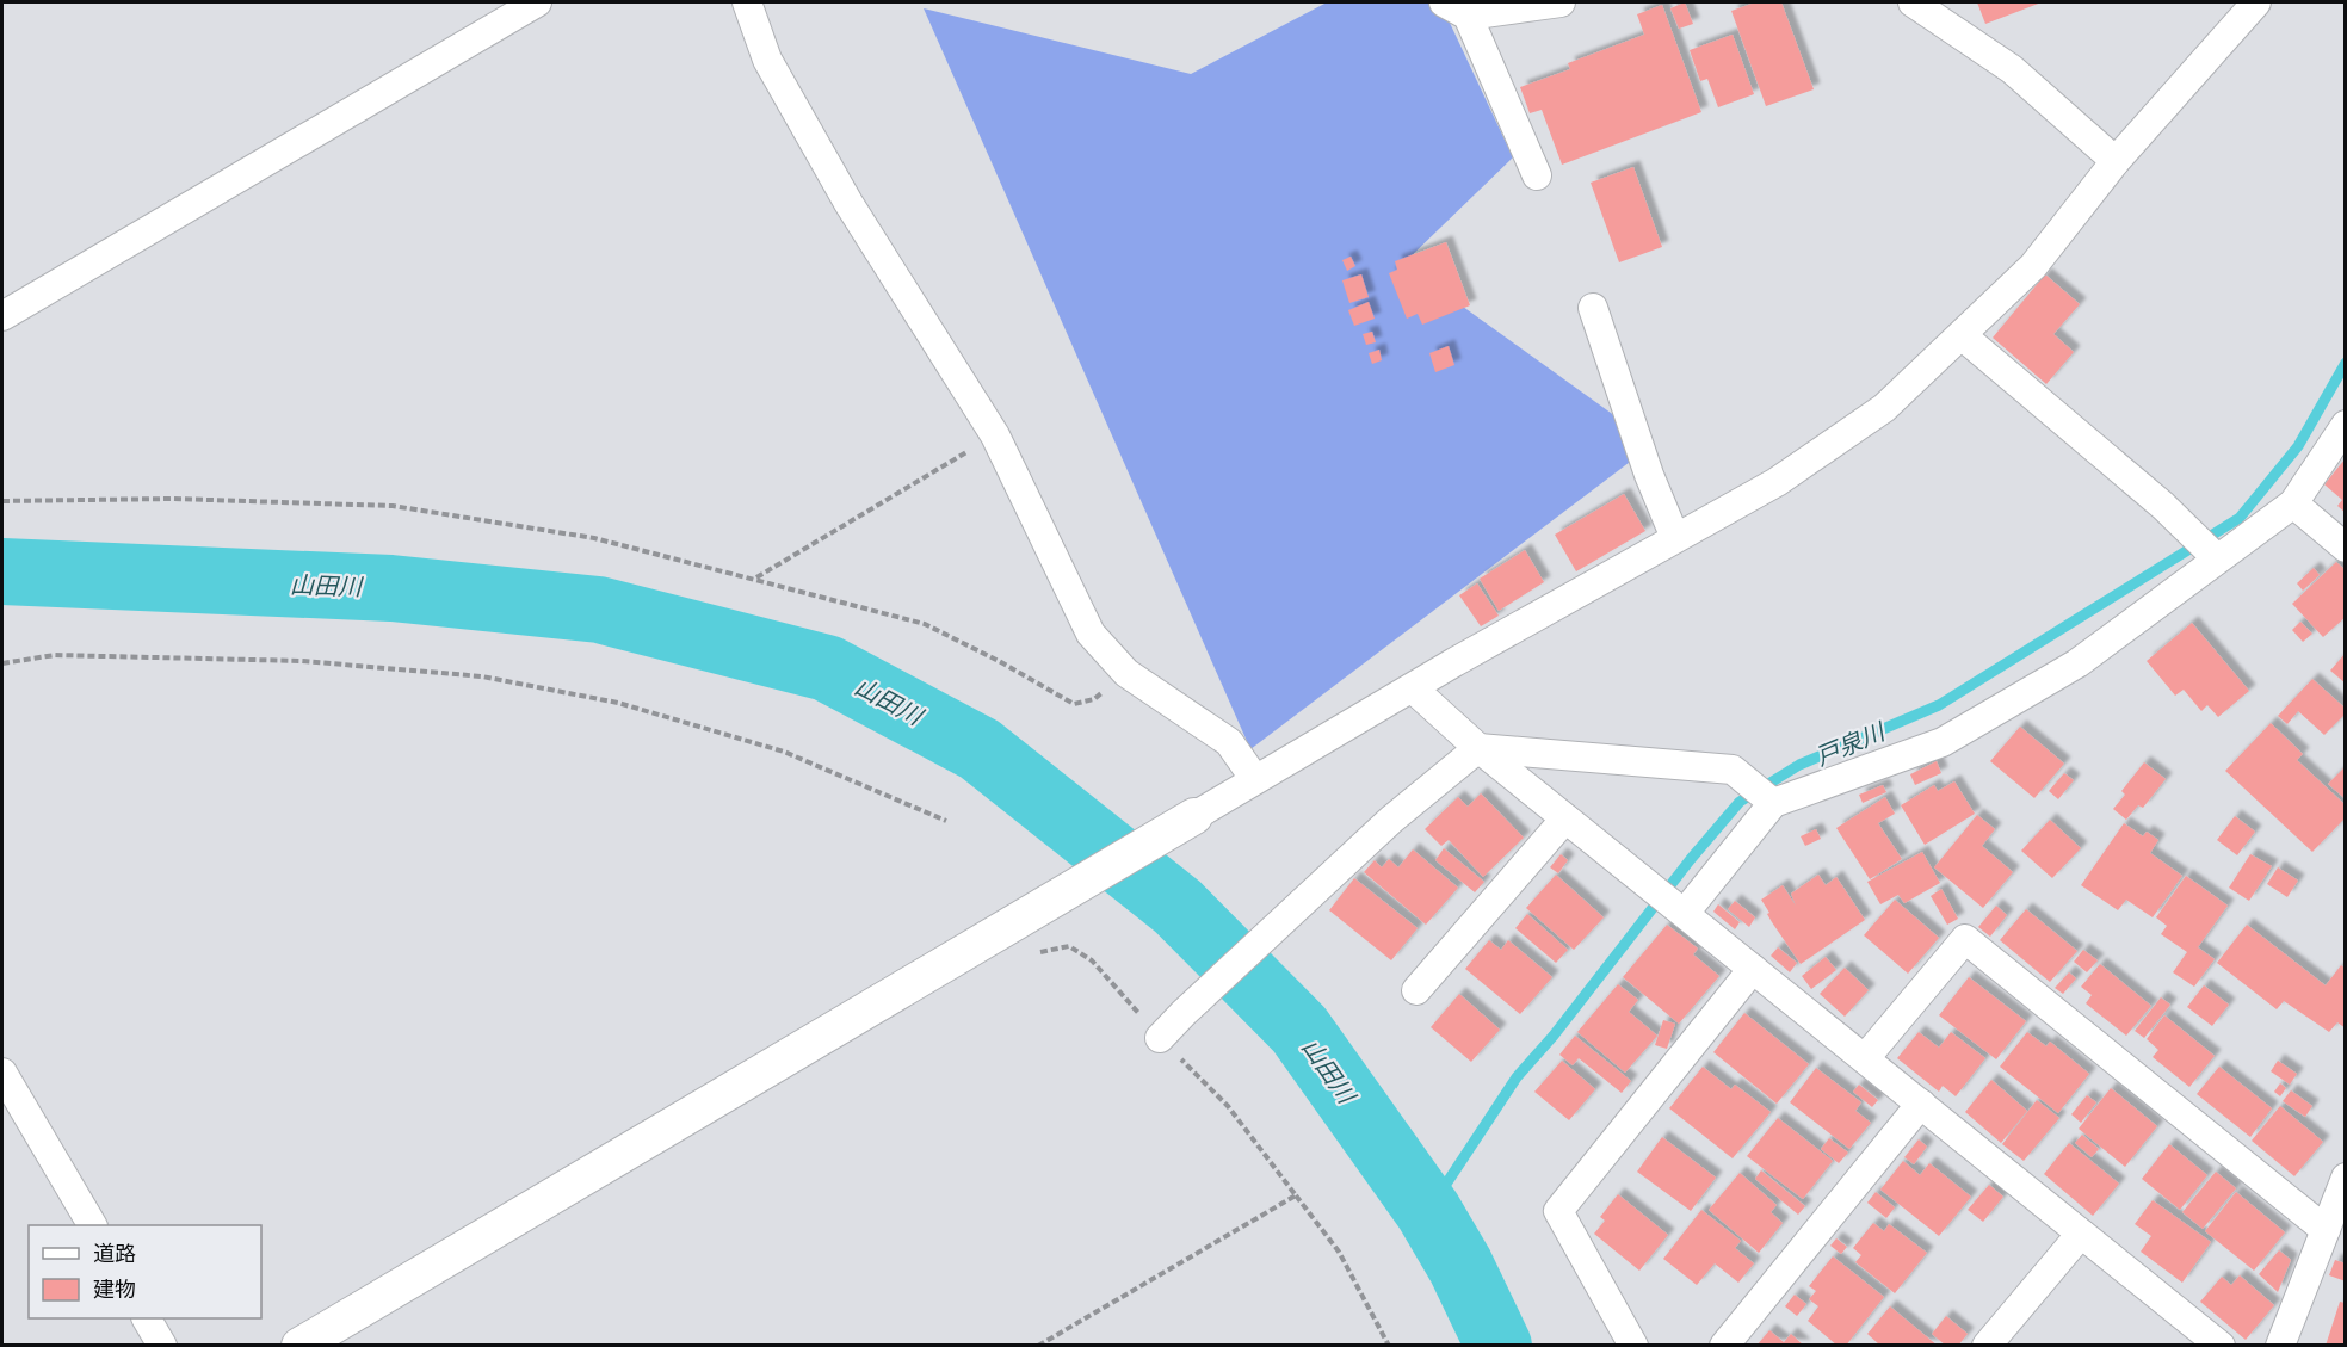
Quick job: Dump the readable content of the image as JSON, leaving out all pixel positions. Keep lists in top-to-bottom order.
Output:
{
  "water": ["山田川", "戸泉川"],
  "legend": ["道路", "建物"]
}
